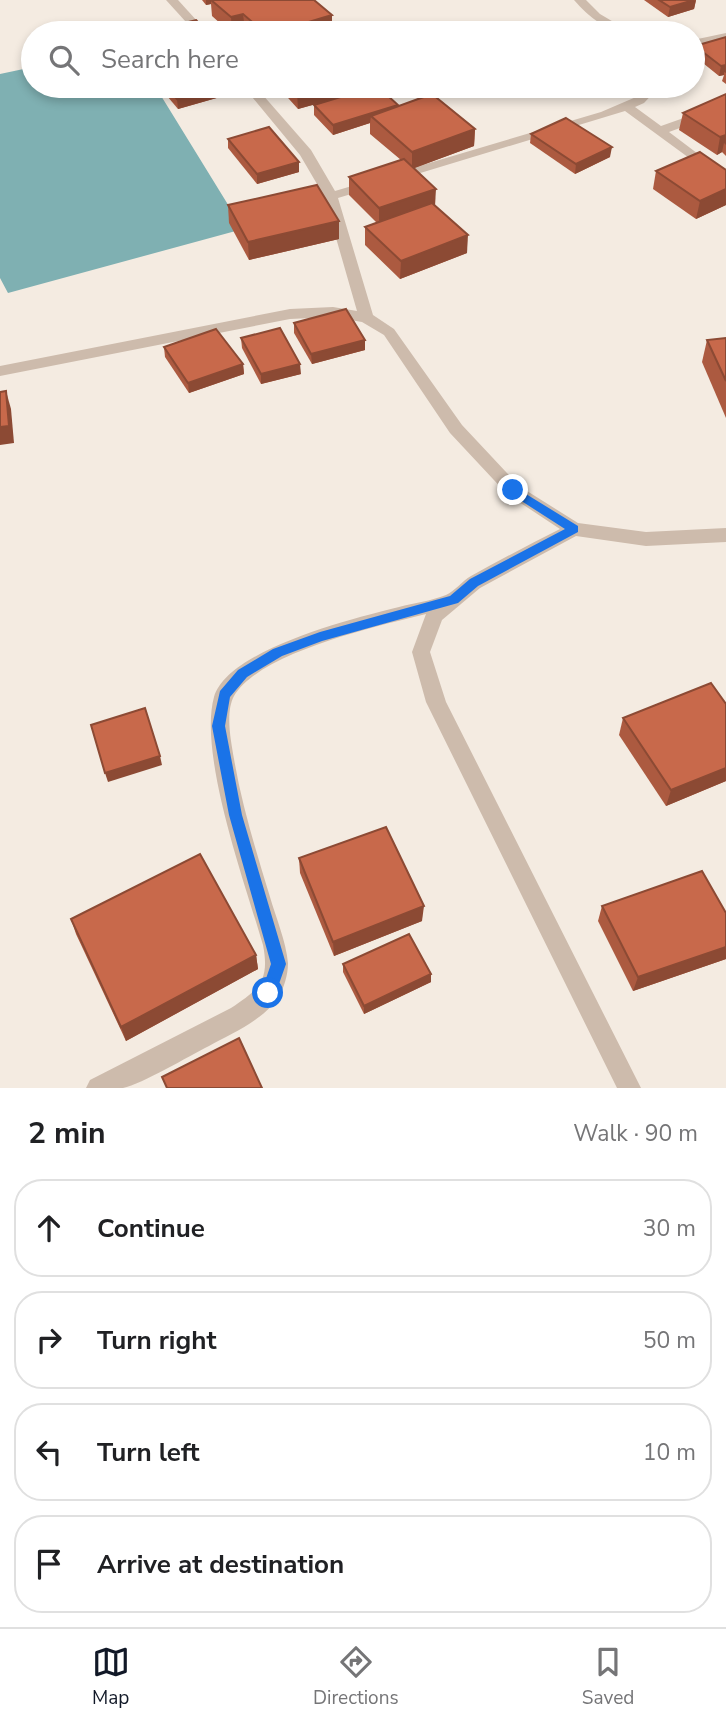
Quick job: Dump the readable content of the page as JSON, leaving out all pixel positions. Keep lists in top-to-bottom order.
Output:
{
  "page": {
    "search": "Search here",
    "heading": ["2 min", "Walk · 90 m"],
    "list": [
      ["Continue", "30 m"],
      ["Turn right", "50 m"],
      ["Turn left", "10 m"],
      "Arrive at destination"
    ],
    "nav": ["Map", "Directions", "Saved"]
  }
}
